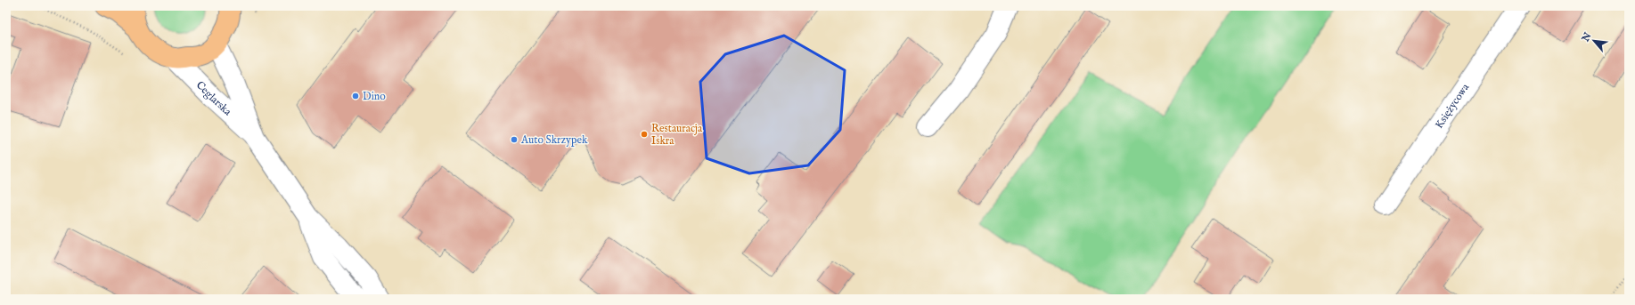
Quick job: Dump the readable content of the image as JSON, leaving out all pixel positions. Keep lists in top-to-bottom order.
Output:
{
  "streets": {
    "street": ["Ceglarska", "Księżycowa"]
  },
  "places": ["Dino", "Restauracja Iskra", "Auto Skrzypek"],
  "north": "top left"
}
